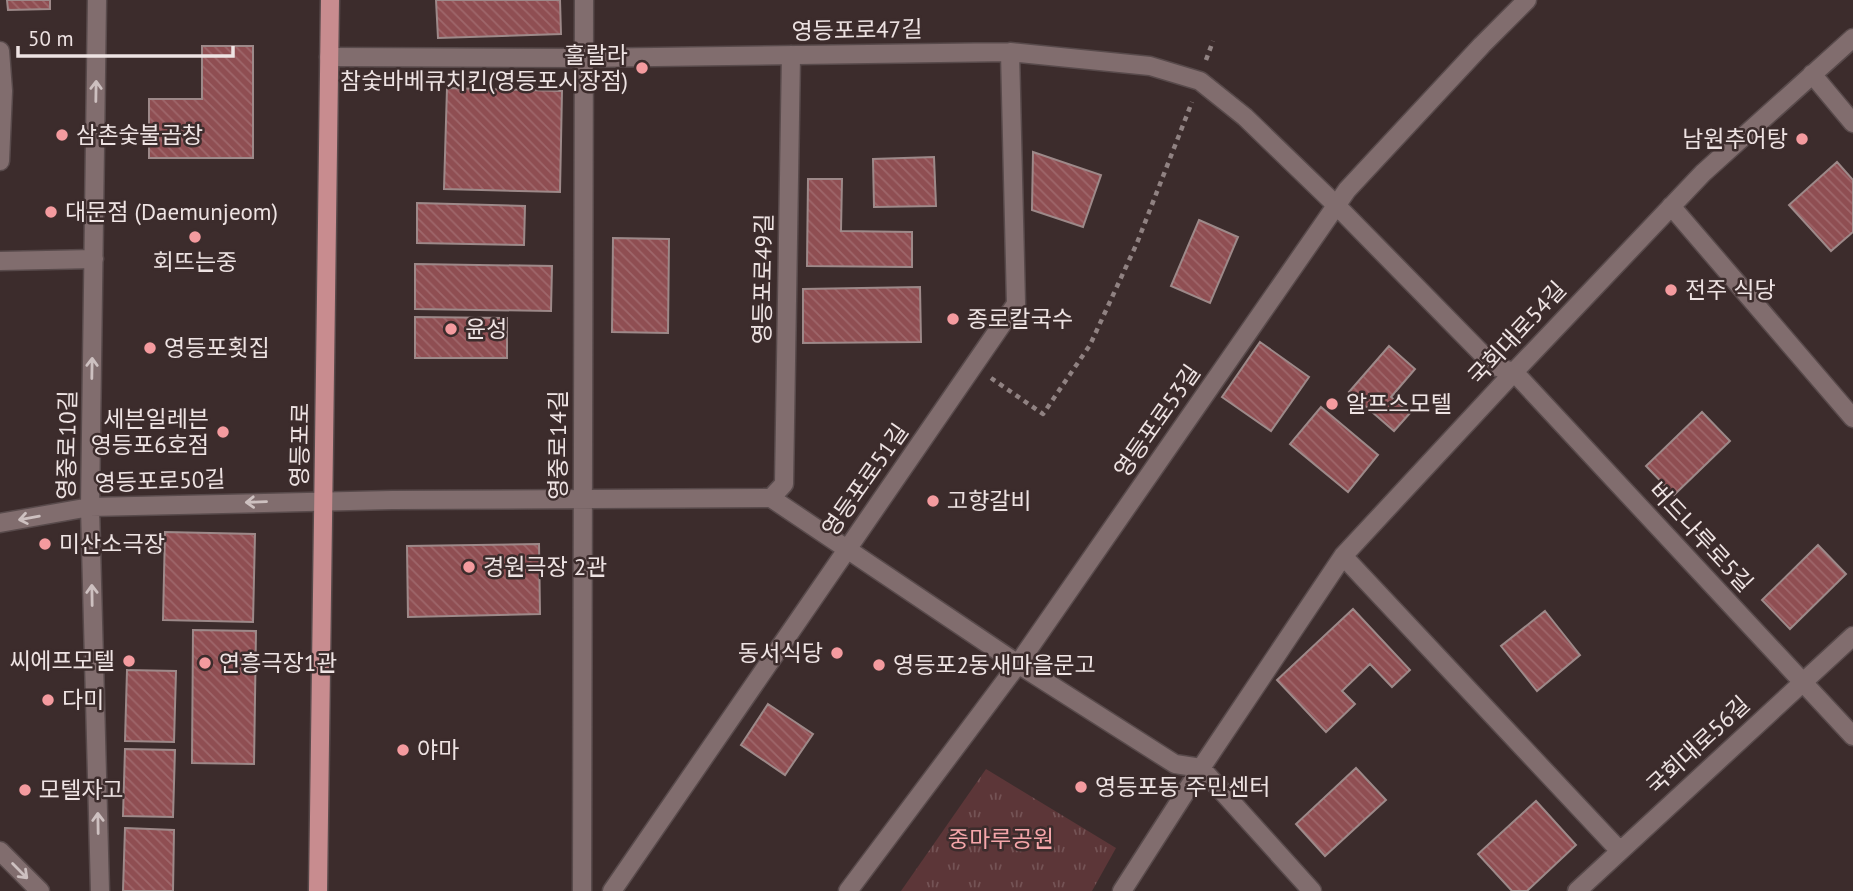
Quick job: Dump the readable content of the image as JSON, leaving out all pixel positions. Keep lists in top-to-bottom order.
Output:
{
  "streets": {
    "main road": ["영등포로"],
    "street": [
      "영등포로47길",
      "영등포로49길",
      "국회대로54길",
      "영등포로53길",
      "영중로10길",
      "영중로14길",
      "영등포로51길",
      "영등포로50길",
      "버드나루로5길",
      "국회대로56길"
    ]
  },
  "crossings": [
    ["영등포로47길", "영등포로49길"],
    ["영등포로47길", "영등포로53길"],
    ["영등포로47길", "영등포로"],
    ["영등포로47길", "영중로14길"],
    ["영등포로47길", "영등포로51길"],
    ["국회대로54길", "버드나루로5길"],
    ["영중로10길", "영등포로50길"],
    ["영등포로", "영등포로50길"],
    ["버드나루로5길", "국회대로56길"]
  ],
  "one_way": ["영중로10길", "영등포로50길"],
  "parks": ["중마루공원"],
  "places": [
    "훌랄라 참숯바베큐치킨(영등포시장점)",
    "삼촌숯불곱창",
    "남원추어탕",
    "대문점 (Daemunjeom)",
    "회뜨는중",
    "전주 식당",
    "종로칼국수",
    "윤성",
    "영등포횟집",
    "알프스모텔",
    "세븐일레븐 영등포6호점",
    "고향갈비",
    "미산소극장",
    "경원극장 2관",
    "동서식당",
    "씨에프모텔",
    "연흥극장1관",
    "영등포2동새마을문고",
    "다미",
    "야마",
    "영등포동 주민센터",
    "모텔자고"
  ],
  "scale_bar": "50 m"
}
